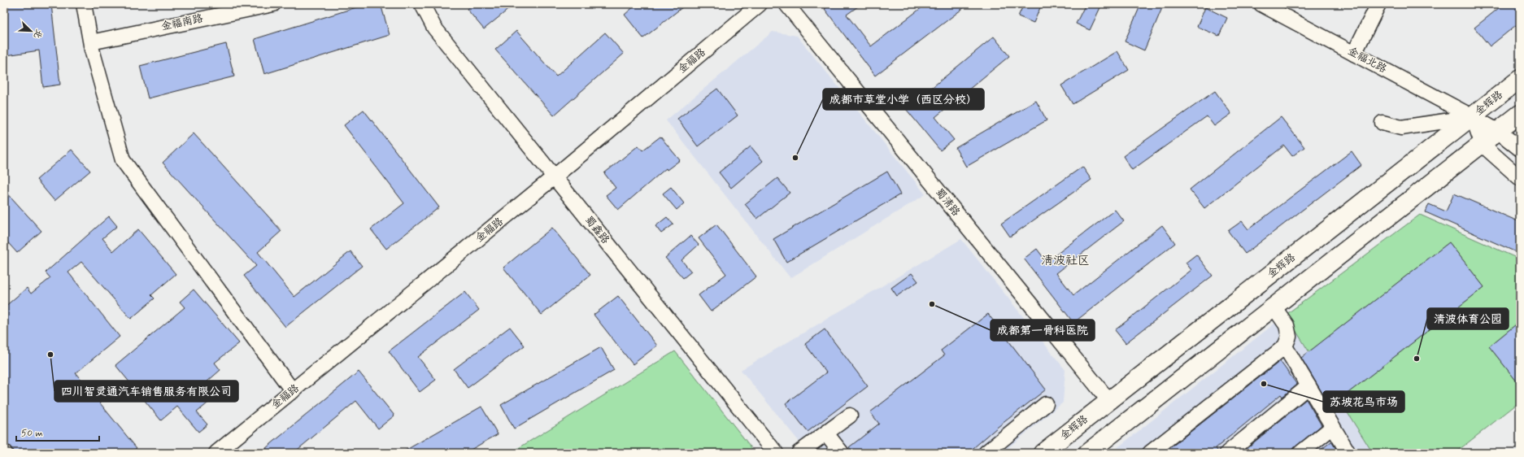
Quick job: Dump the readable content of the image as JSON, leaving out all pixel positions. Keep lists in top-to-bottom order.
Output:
{
  "streets": {
    "main road": ["金辉路"],
    "street": [
      "金福南路",
      "金福北路",
      "金福路",
      "蜀清路",
      "蜀鑫路"
    ]
  },
  "crossings": [
    ["金福北路", "金辉路"],
    ["金福路", "蜀鑫路"],
    ["金辉路", "蜀清路"]
  ],
  "districts": ["清波社区"],
  "places": [
    "成都市草堂小学（西区分校）",
    "成都第一骨科医院",
    "四川智灵通汽车销售服务有限公司",
    "清波体育公园",
    "苏坡花鸟市场"
  ],
  "scale_bar": "50 m",
  "north": "bottom right"
}
